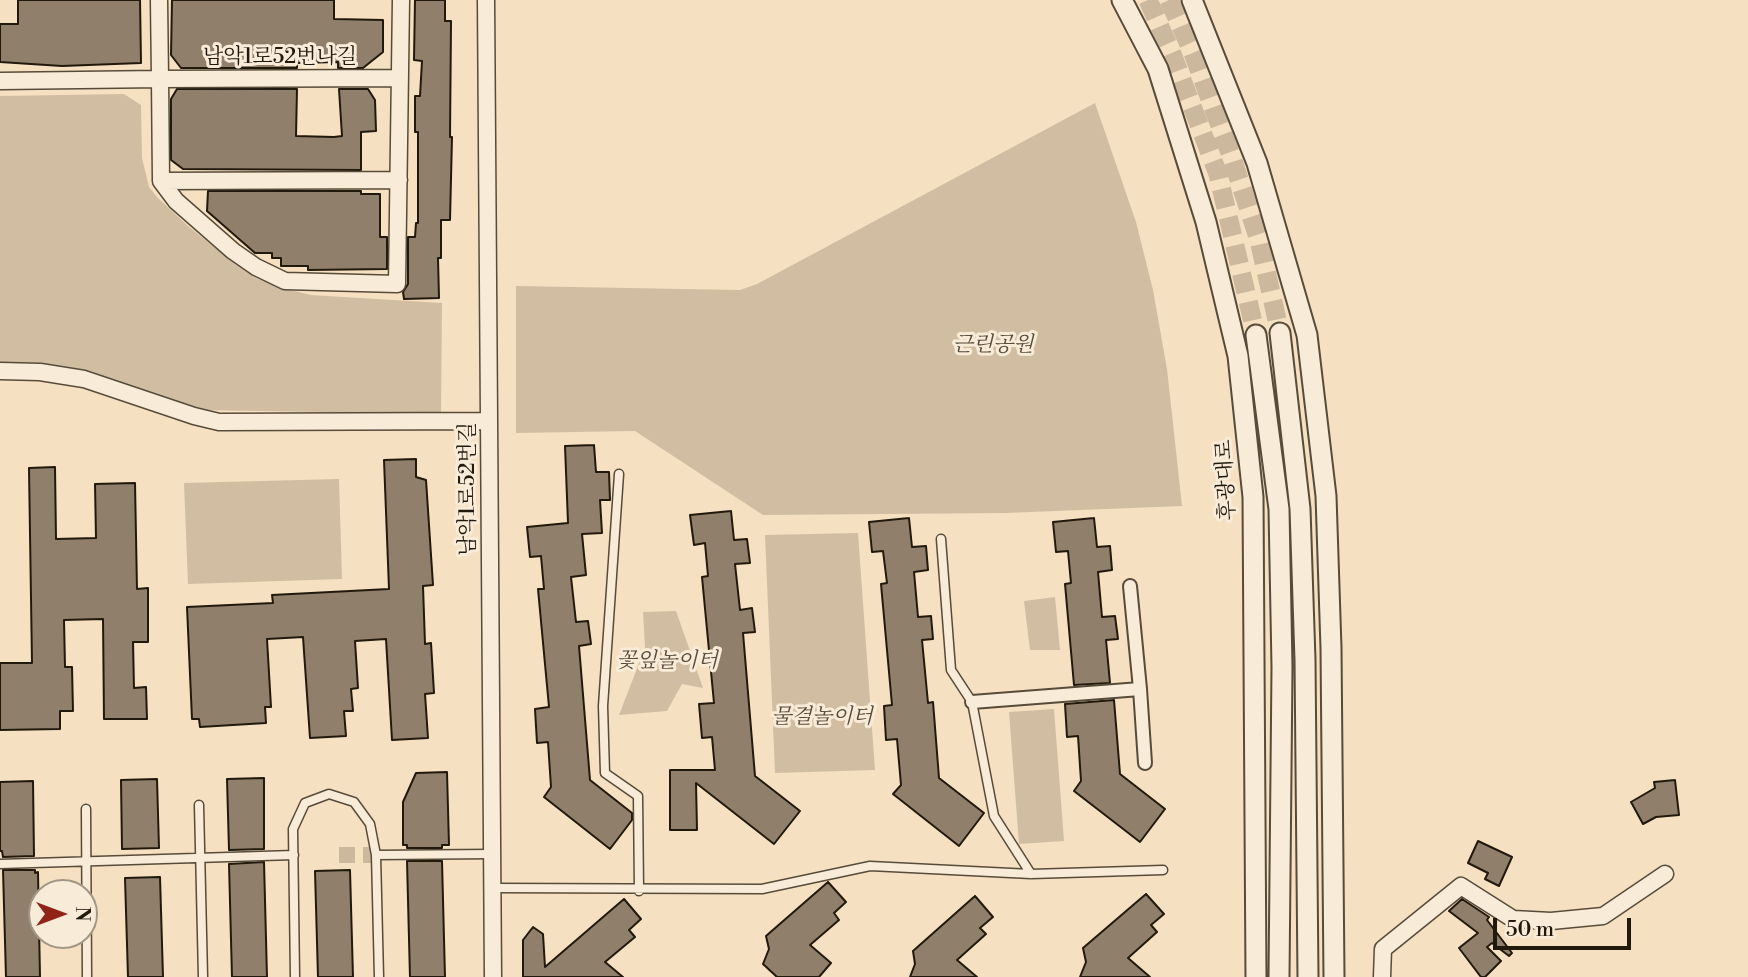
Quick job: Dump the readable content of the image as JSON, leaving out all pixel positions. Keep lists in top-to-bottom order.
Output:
{
  "streets": {
    "street": ["남악1로52번나길", "후광대로", "남악1로52번길"]
  },
  "parks": ["근린공원", "꽃잎놀이터", "물결놀이터"],
  "scale_bar": "50 m",
  "north": "right"
}
